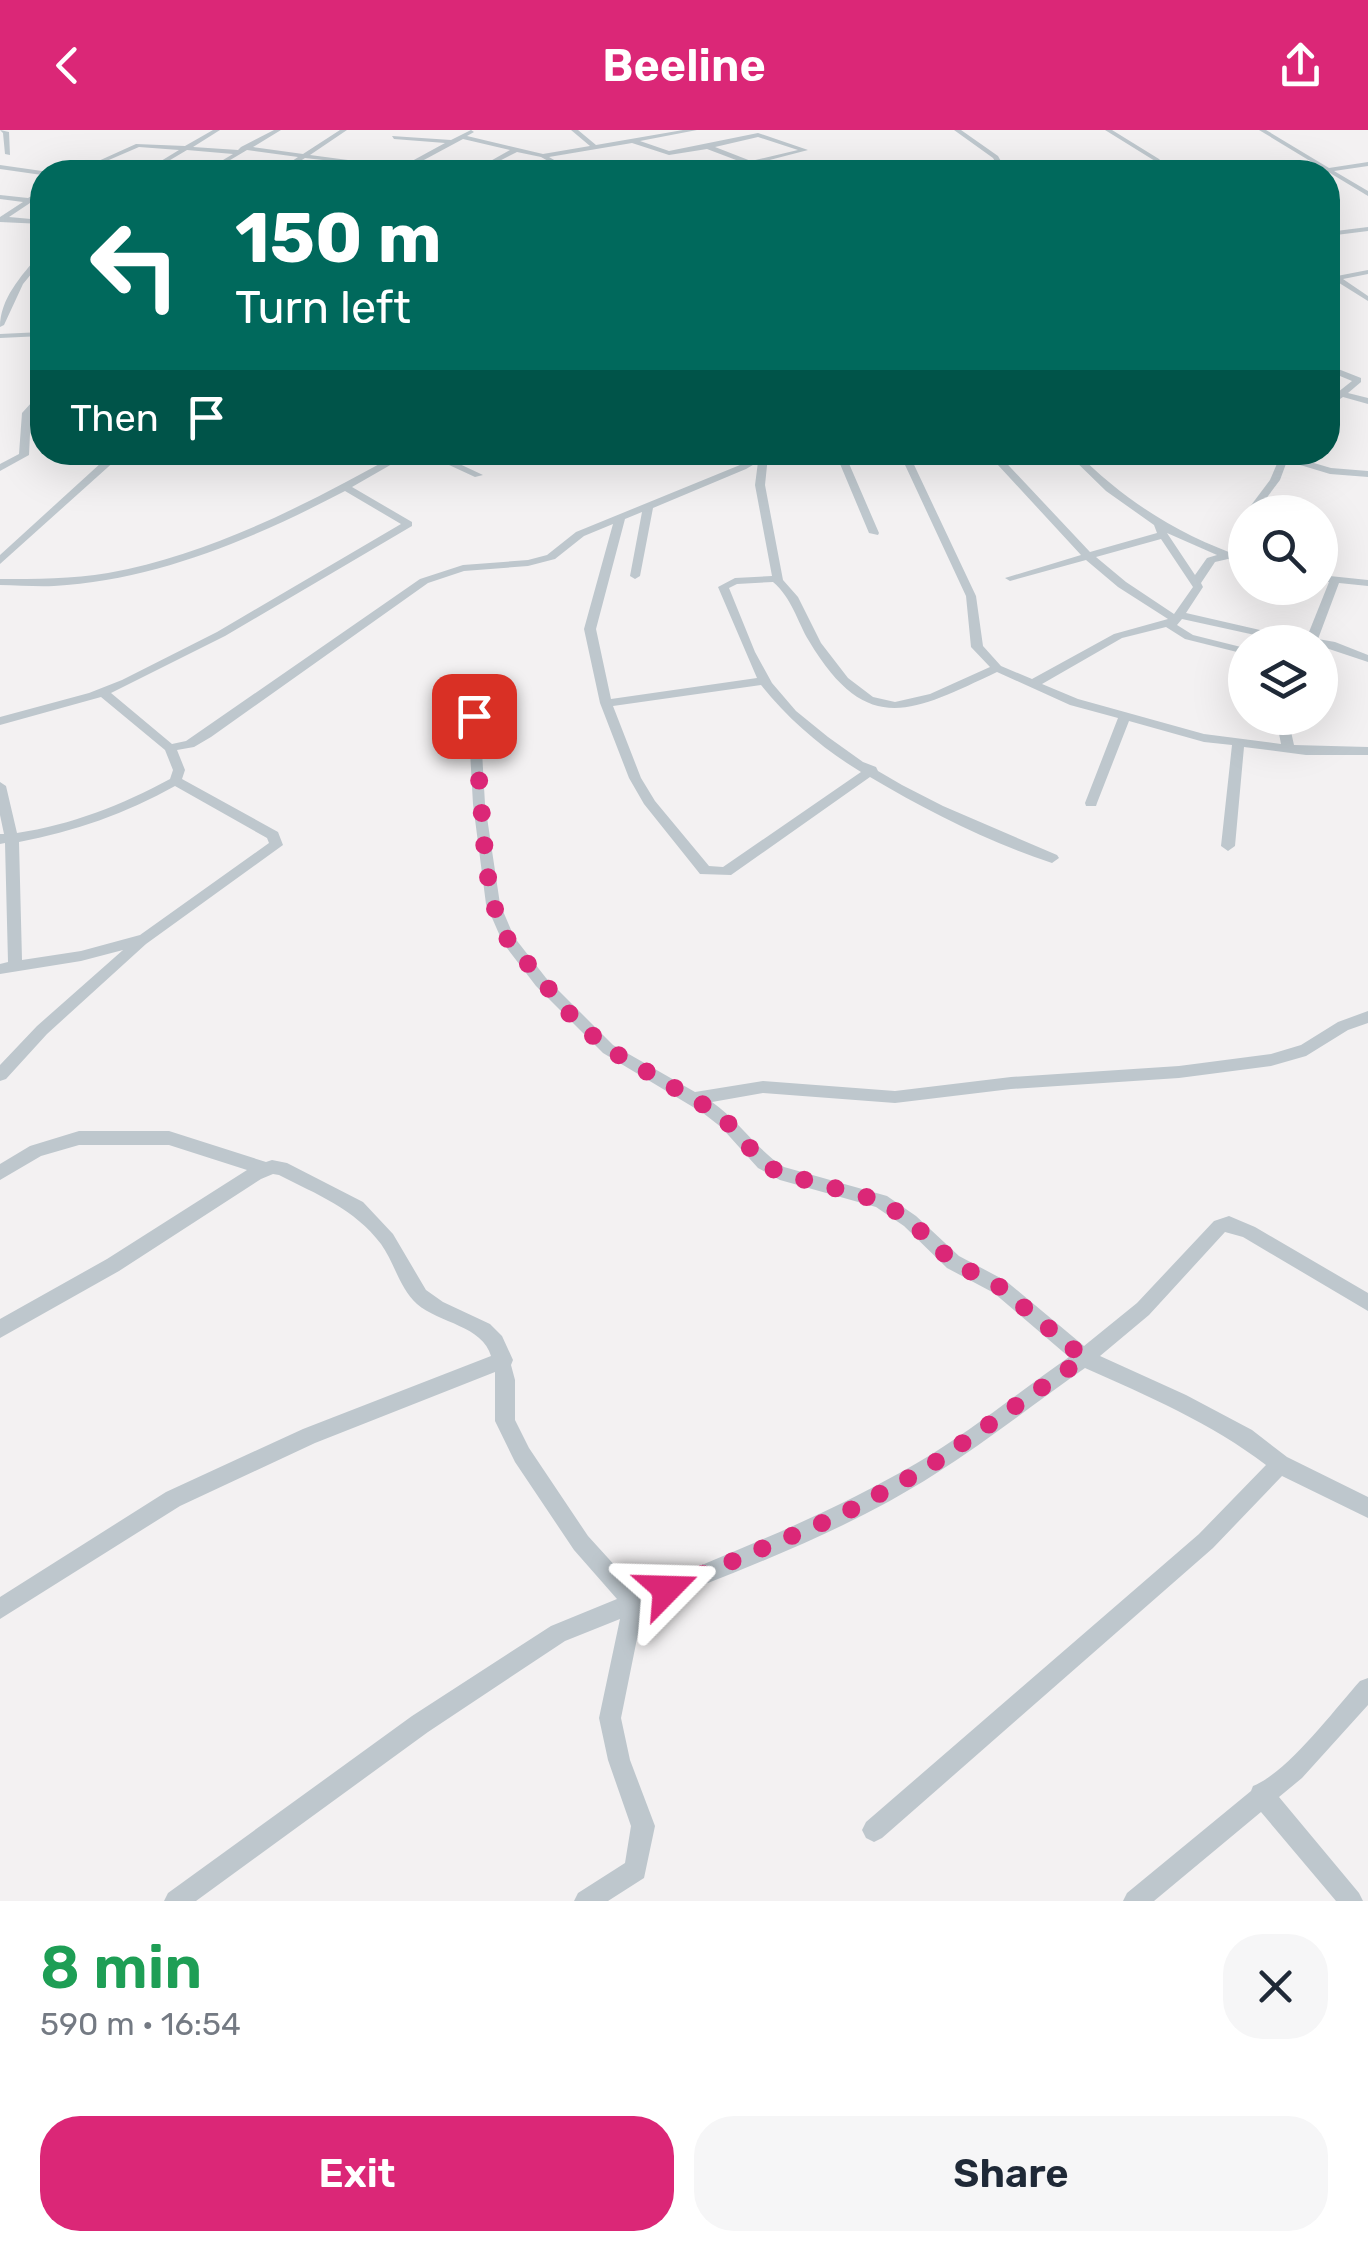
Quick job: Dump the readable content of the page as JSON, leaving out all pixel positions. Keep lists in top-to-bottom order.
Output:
{
  "page": {
    "header": "Beeline",
    "turn": ["150 m", "Turn left"],
    "then": "Then",
    "heading": ["8 min", "590 m · 16:54"],
    "buttons": ["Exit", "Share"]
  }
}
